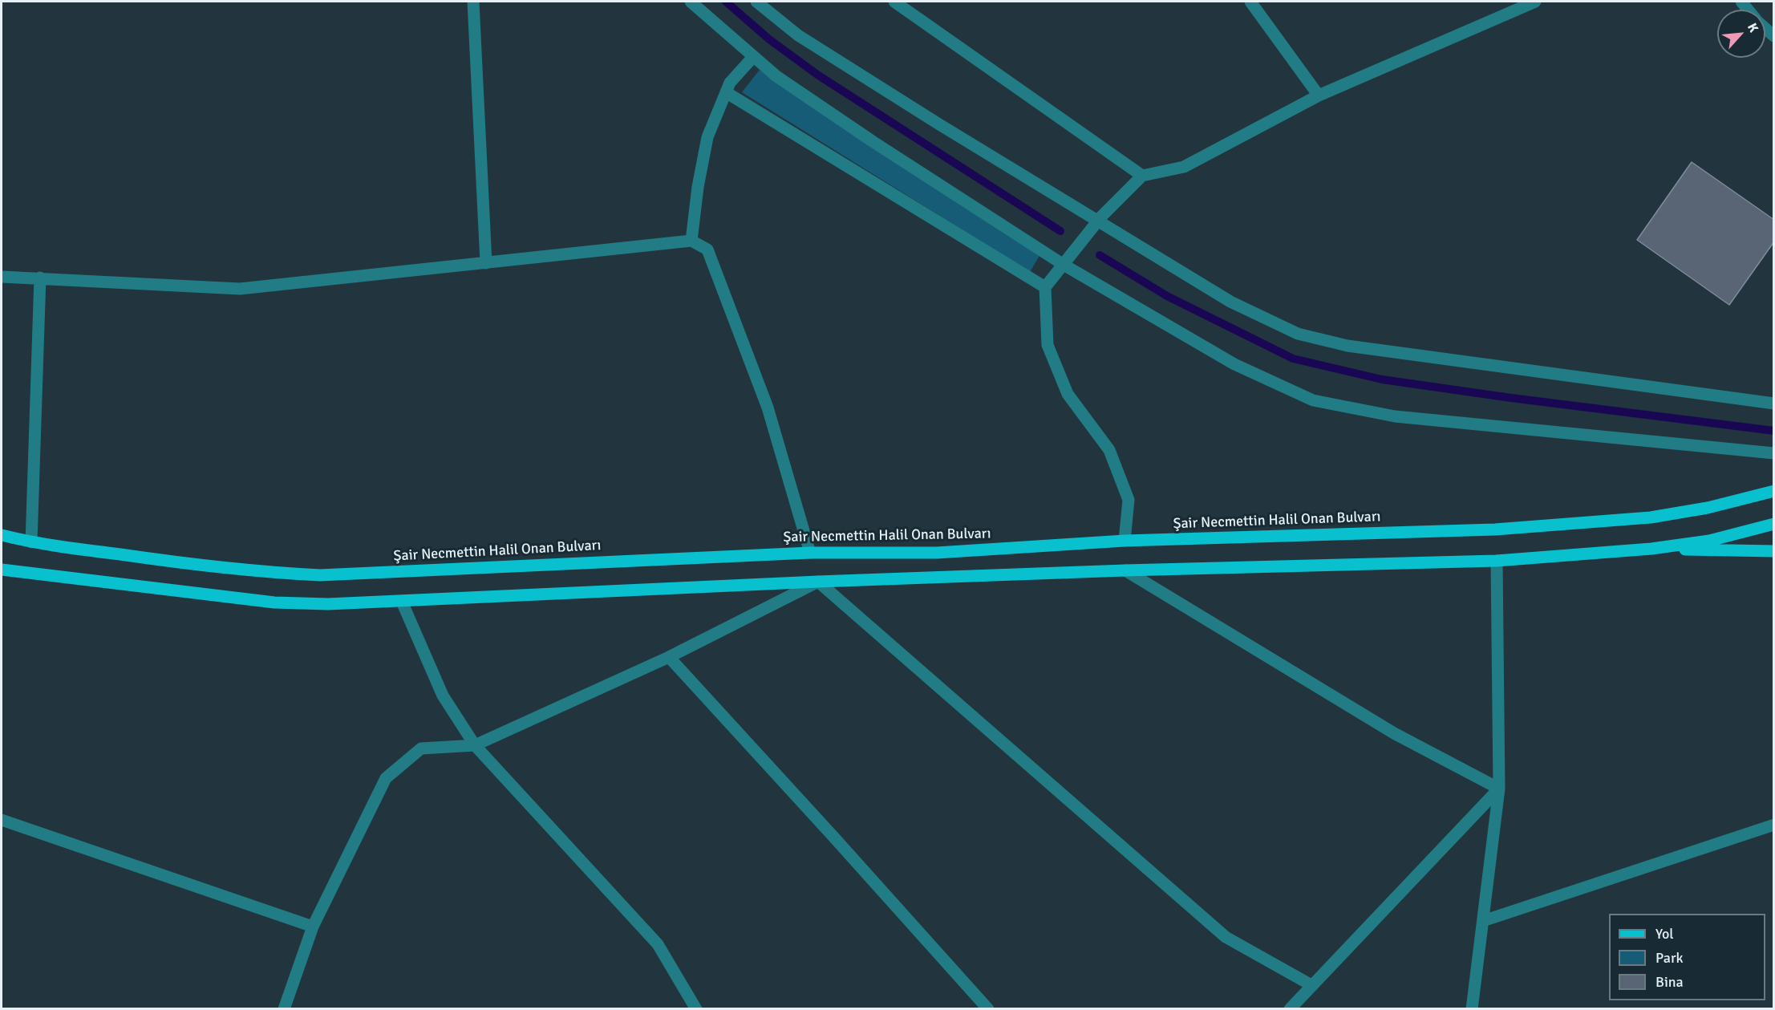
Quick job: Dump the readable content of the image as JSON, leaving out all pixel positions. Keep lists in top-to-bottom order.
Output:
{
  "streets": {
    "main road": ["Şair Necmettin Halil Onan Bulvarı"]
  },
  "legend": ["Yol", "Park", "Bina"],
  "north": "top right"
}
